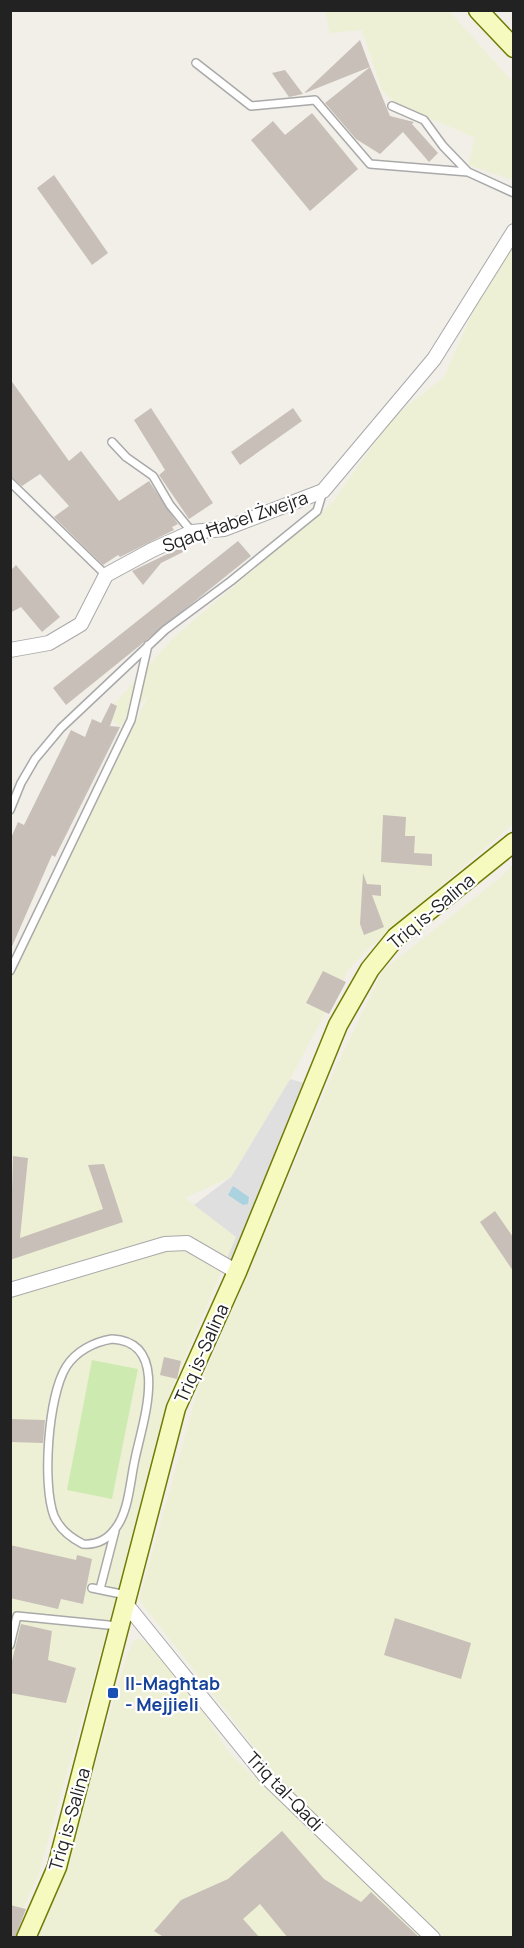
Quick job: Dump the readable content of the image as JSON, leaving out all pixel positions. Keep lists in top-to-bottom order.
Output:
{
  "streets": {
    "main road": ["Triq is-Salina"],
    "street": ["Sqaq Ħabel Żwejra", "Triq tal-Qadi"]
  },
  "crossings": [
    ["Triq is-Salina", "Triq tal-Qadi"]
  ],
  "places": {
    "transit": ["Il-Magħtab - Mejjieli"]
  }
}
